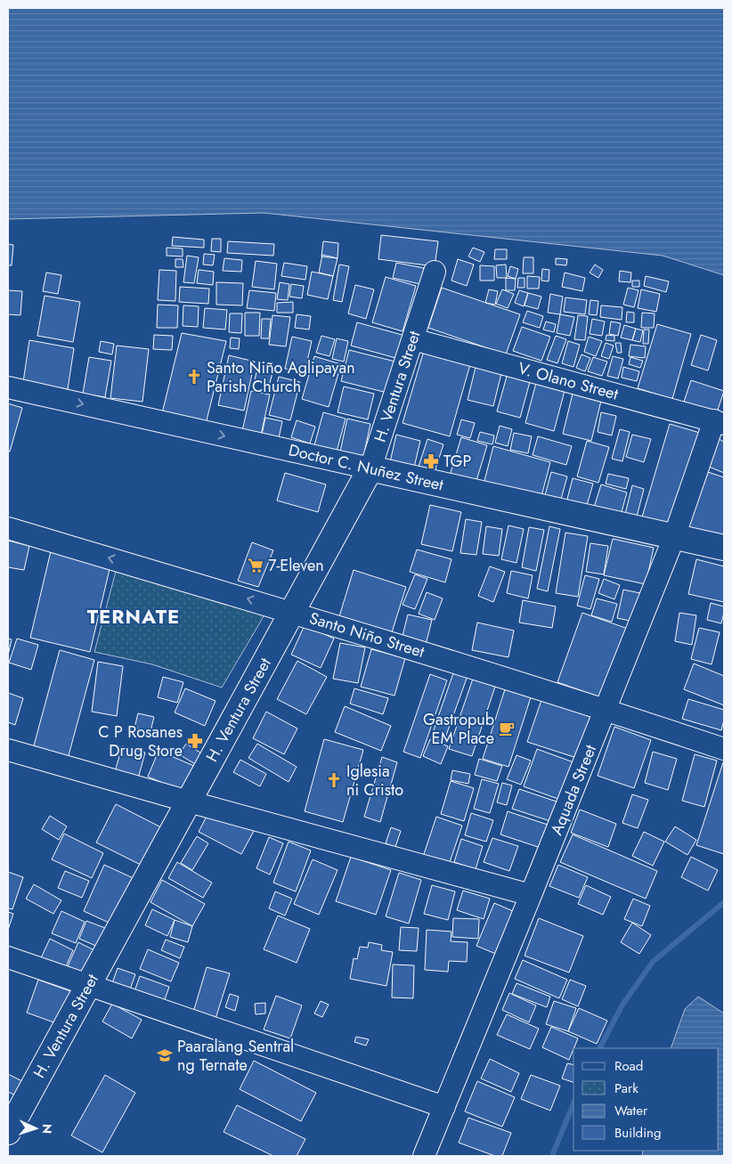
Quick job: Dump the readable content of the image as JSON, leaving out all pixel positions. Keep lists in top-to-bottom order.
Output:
{
  "streets": {
    "main road": ["H. Ventura Street", "Doctor C. Nuñez Street"],
    "street": ["V. Olano Street", "Santo Niño Street", "Aquada Street"]
  },
  "crossings": [
    ["V. Olano Street", "H. Ventura Street"],
    ["V. Olano Street", "Aquada Street"],
    ["H. Ventura Street", "Doctor C. Nuñez Street"],
    ["H. Ventura Street", "Santo Niño Street"],
    ["Doctor C. Nuñez Street", "Aquada Street"],
    ["Santo Niño Street", "Aquada Street"]
  ],
  "one_way": ["Doctor C. Nuñez Street", "Santo Niño Street"],
  "districts": ["TERNATE"],
  "places": {
    "church": ["Santo Niño Aglipayan Parish Church", "Iglesia ni Cristo"],
    "pharmacy": ["TGP", "C P Rosanes Drug Store"],
    "supermarket": ["7-Eleven"],
    "cafe": ["Gastropub EM Place"],
    "school or university": ["Paaralang Sentral ng Ternate"]
  },
  "legend": [
    "Road",
    "Park",
    "Water",
    "Building"
  ],
  "north": "right"
}
